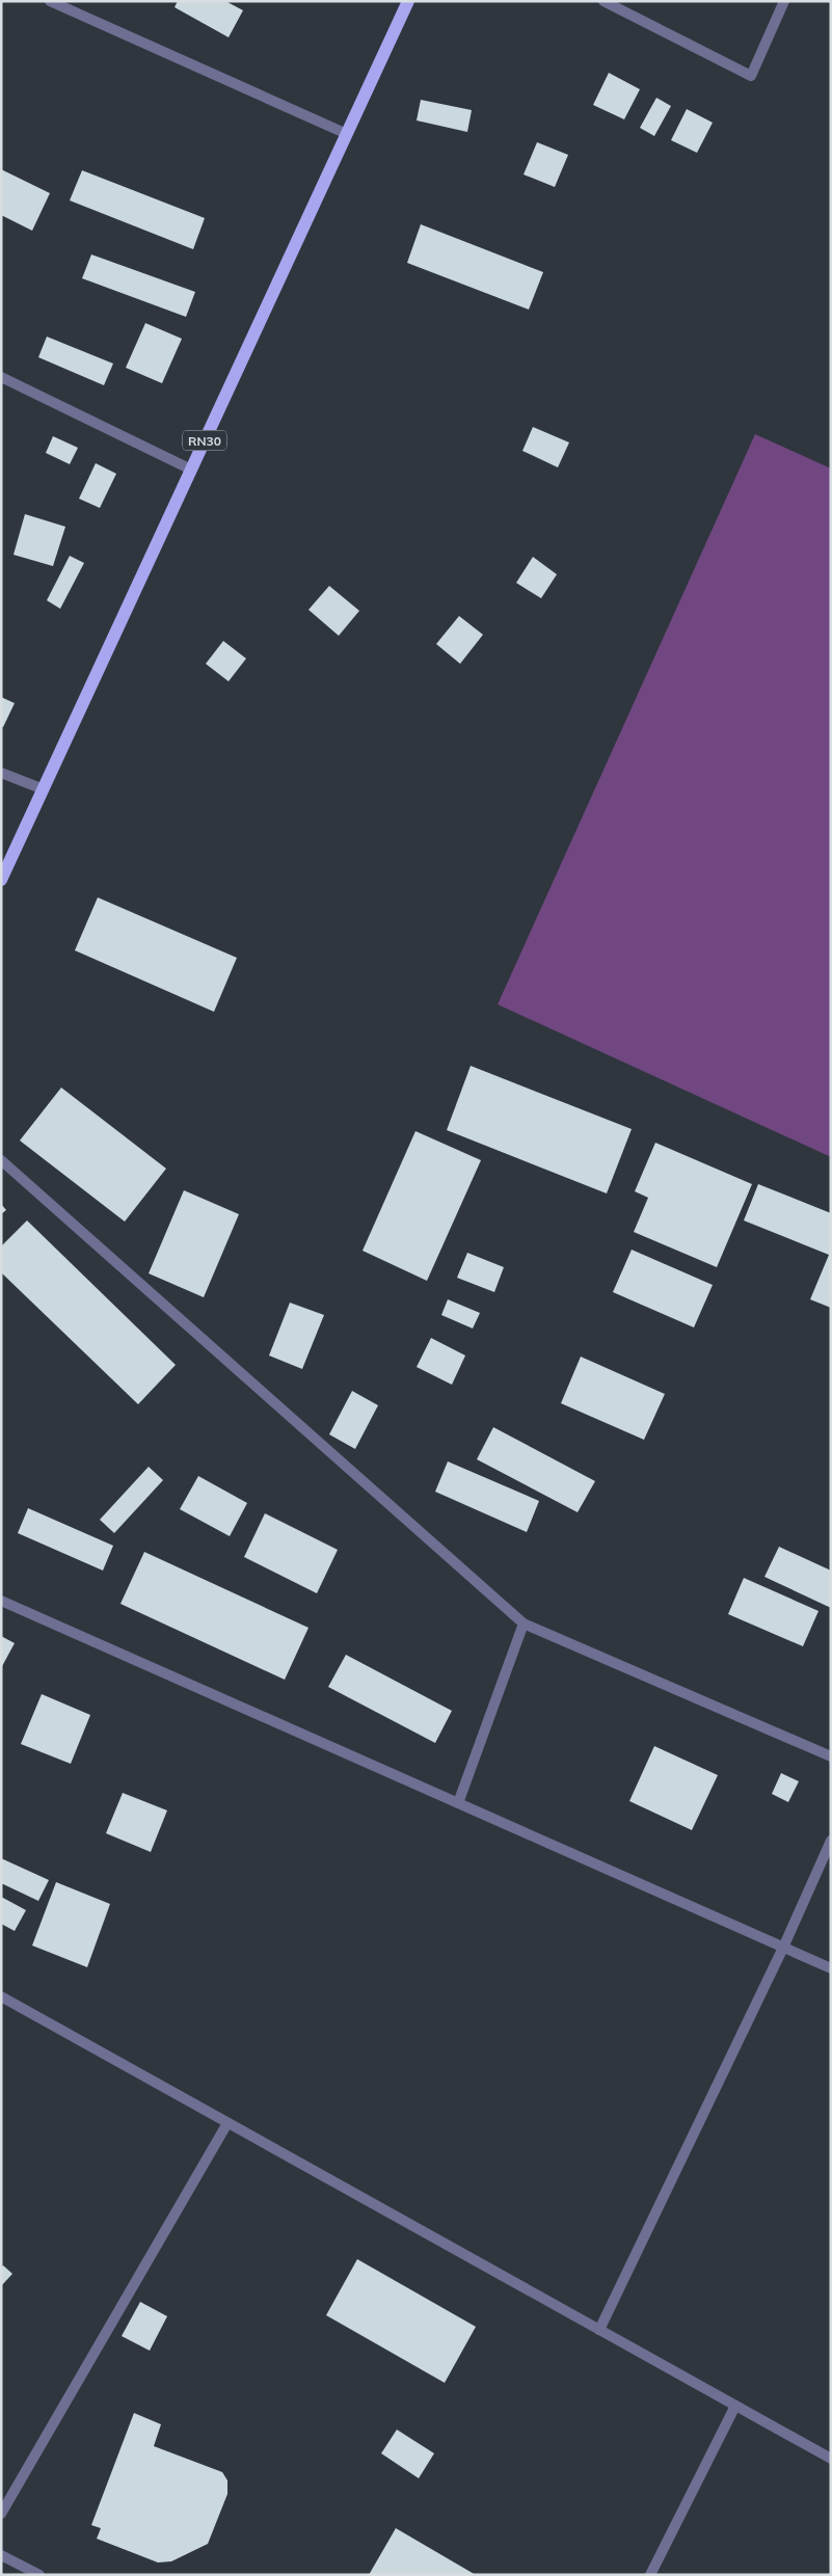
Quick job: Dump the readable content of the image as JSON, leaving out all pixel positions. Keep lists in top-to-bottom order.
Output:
{
  "streets": {
    "main road": ["RN30"]
  }
}
